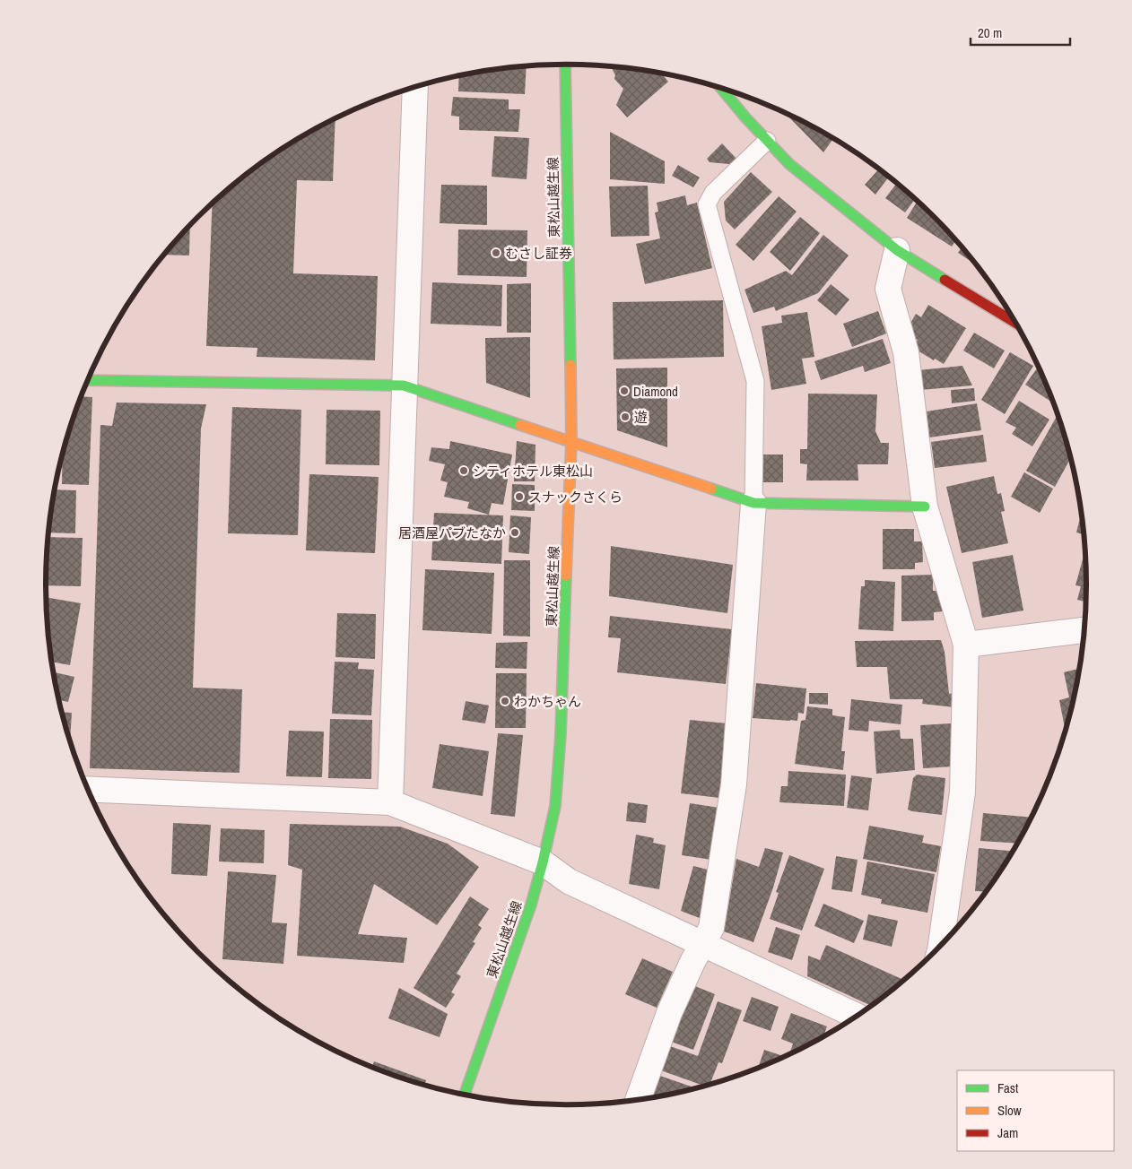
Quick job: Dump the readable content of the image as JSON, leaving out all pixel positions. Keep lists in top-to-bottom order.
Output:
{
  "streets": {
    "street": ["東松山越生線"]
  },
  "places": [
    "むさし証券",
    "Diamond",
    "遊",
    "シティホテル東松山",
    "スナックさくら",
    "居酒屋パブたなか",
    "わかちゃん"
  ],
  "legend": ["Fast", "Slow", "Jam"],
  "scale_bar": "20 m"
}
